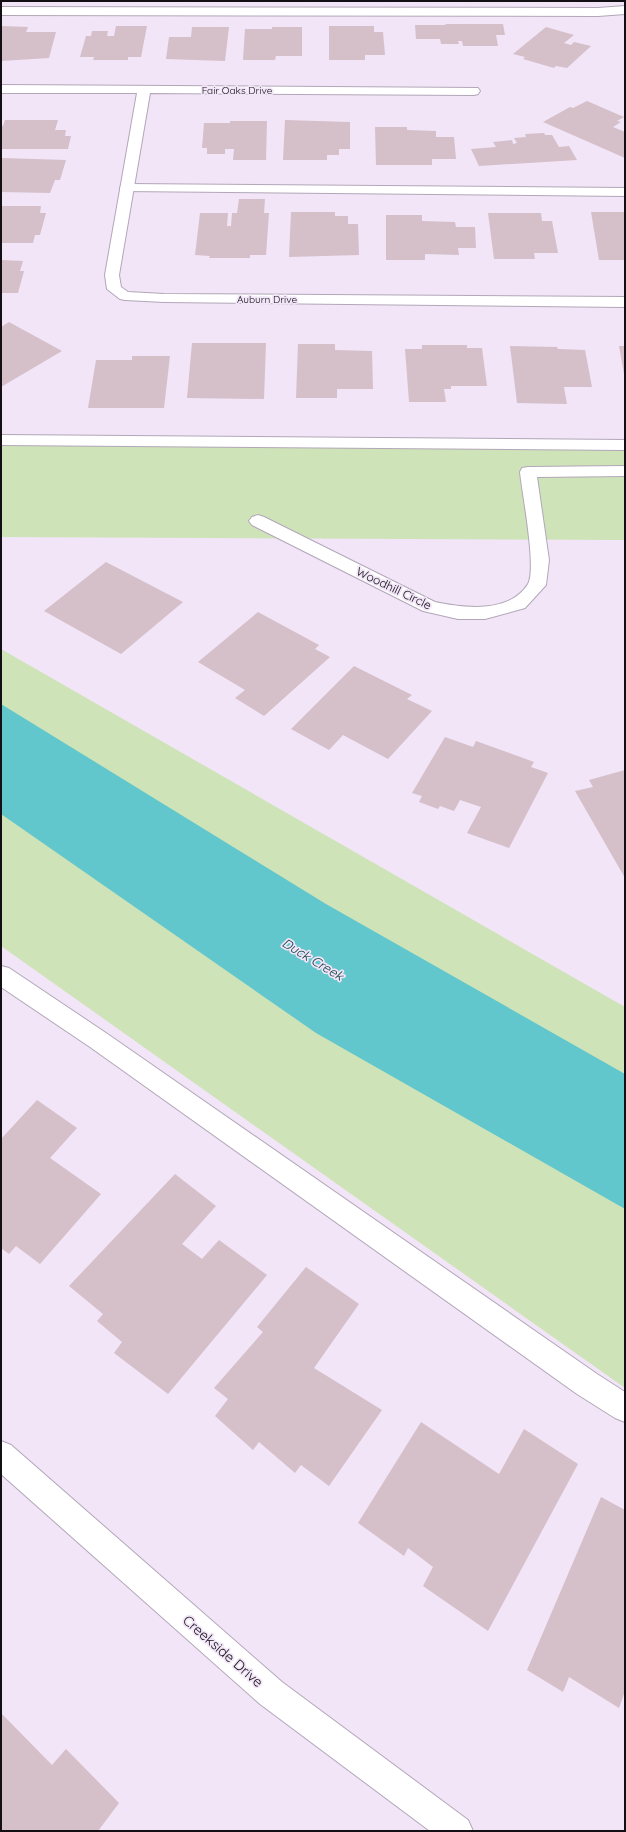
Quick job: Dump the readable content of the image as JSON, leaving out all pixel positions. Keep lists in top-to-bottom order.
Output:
{
  "streets": {
    "street": [
      "Fair Oaks Drive",
      "Auburn Drive",
      "Woodhill Circle",
      "Creekside Drive"
    ]
  },
  "crossings": [
    ["Fair Oaks Drive", "Auburn Drive"]
  ],
  "water": ["Duck Creek"]
}
